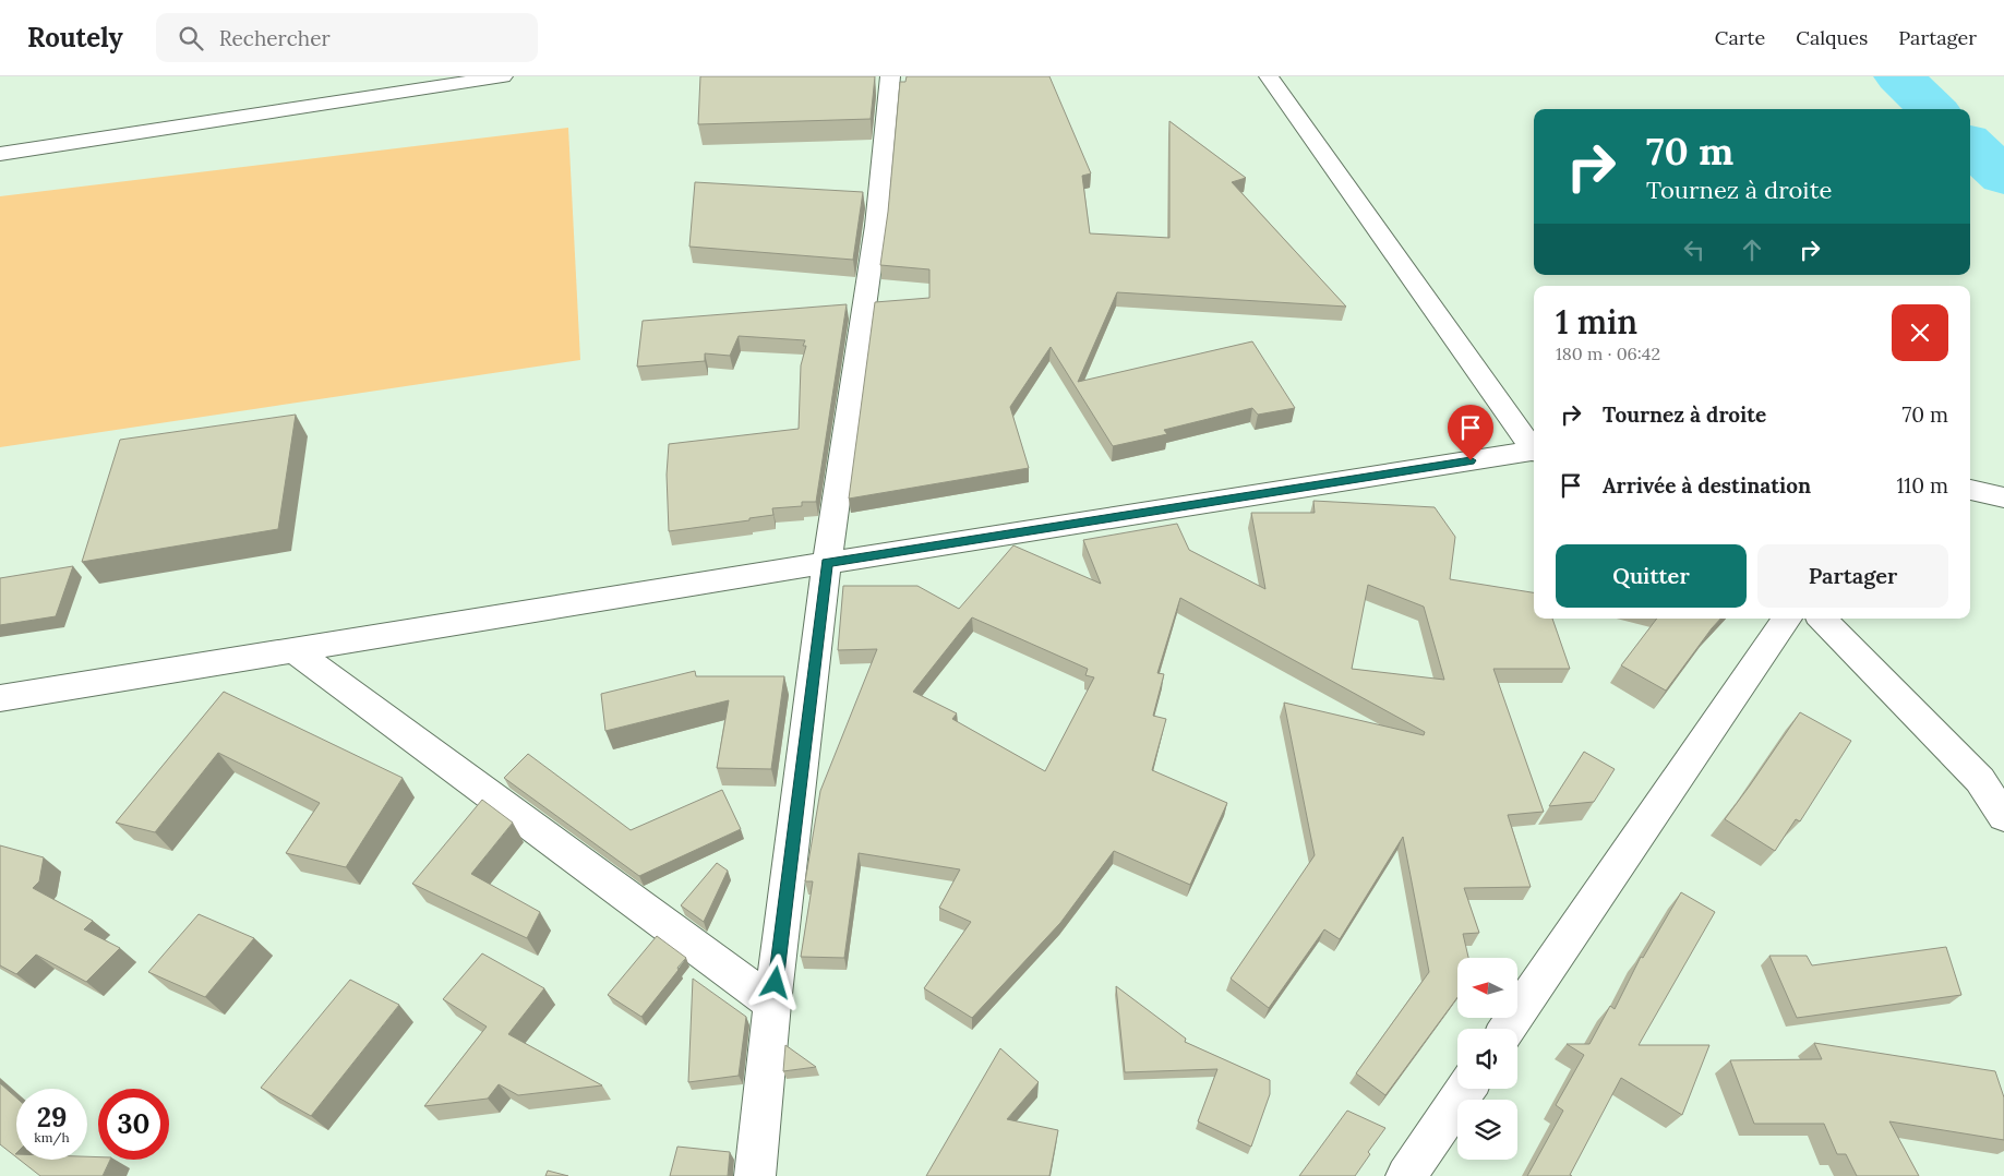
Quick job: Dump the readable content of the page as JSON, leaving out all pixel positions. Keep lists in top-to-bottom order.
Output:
{
  "north": "left",
  "page": {
    "header": "Routely",
    "search": "Rechercher",
    "nav": ["Carte", "Calques", "Partager"],
    "turn": ["70 m", "Tournez à droite"],
    "heading": ["1 min", "180 m · 06:42"],
    "list": [
      {
        "name": "Tournez à droite",
        "value": "70 m"
      },
      {
        "name": "Arrivée à destination",
        "value": "110 m"
      }
    ],
    "buttons": ["Quitter", "Partager"],
    "speed": "29 km/h",
    "limit": "30"
  }
}
